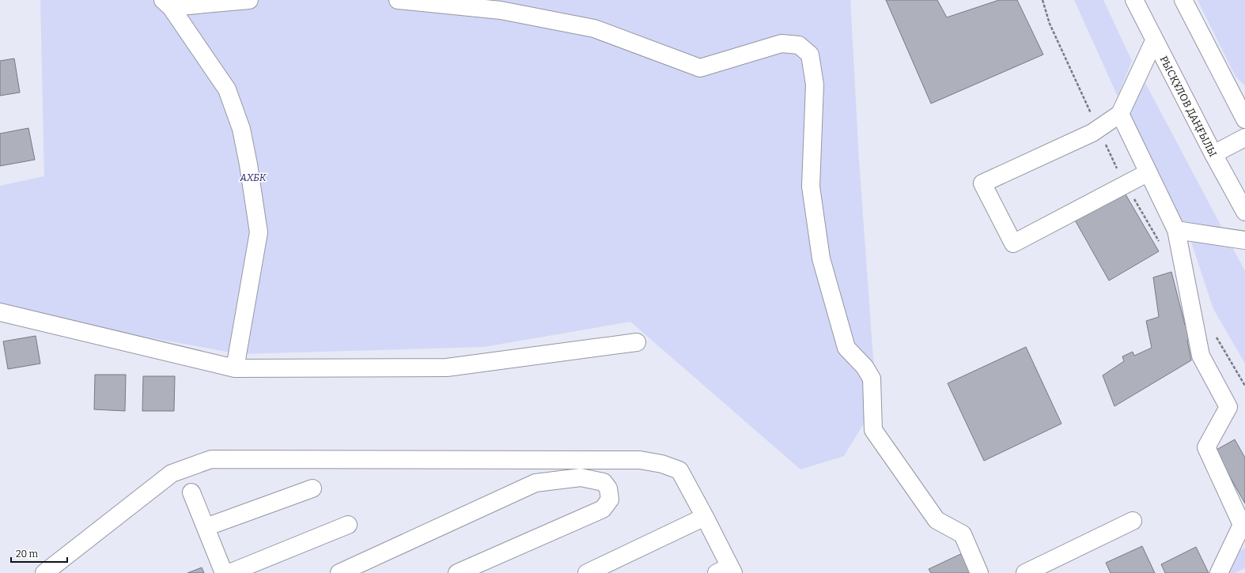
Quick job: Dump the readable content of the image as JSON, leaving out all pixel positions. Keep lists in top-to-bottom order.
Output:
{
  "streets": {
    "main road": ["РЫСҚҰЛОВ ДАҢҒЫЛЫ"]
  },
  "parks": ["АХБК"],
  "scale_bar": "20 m"
}
